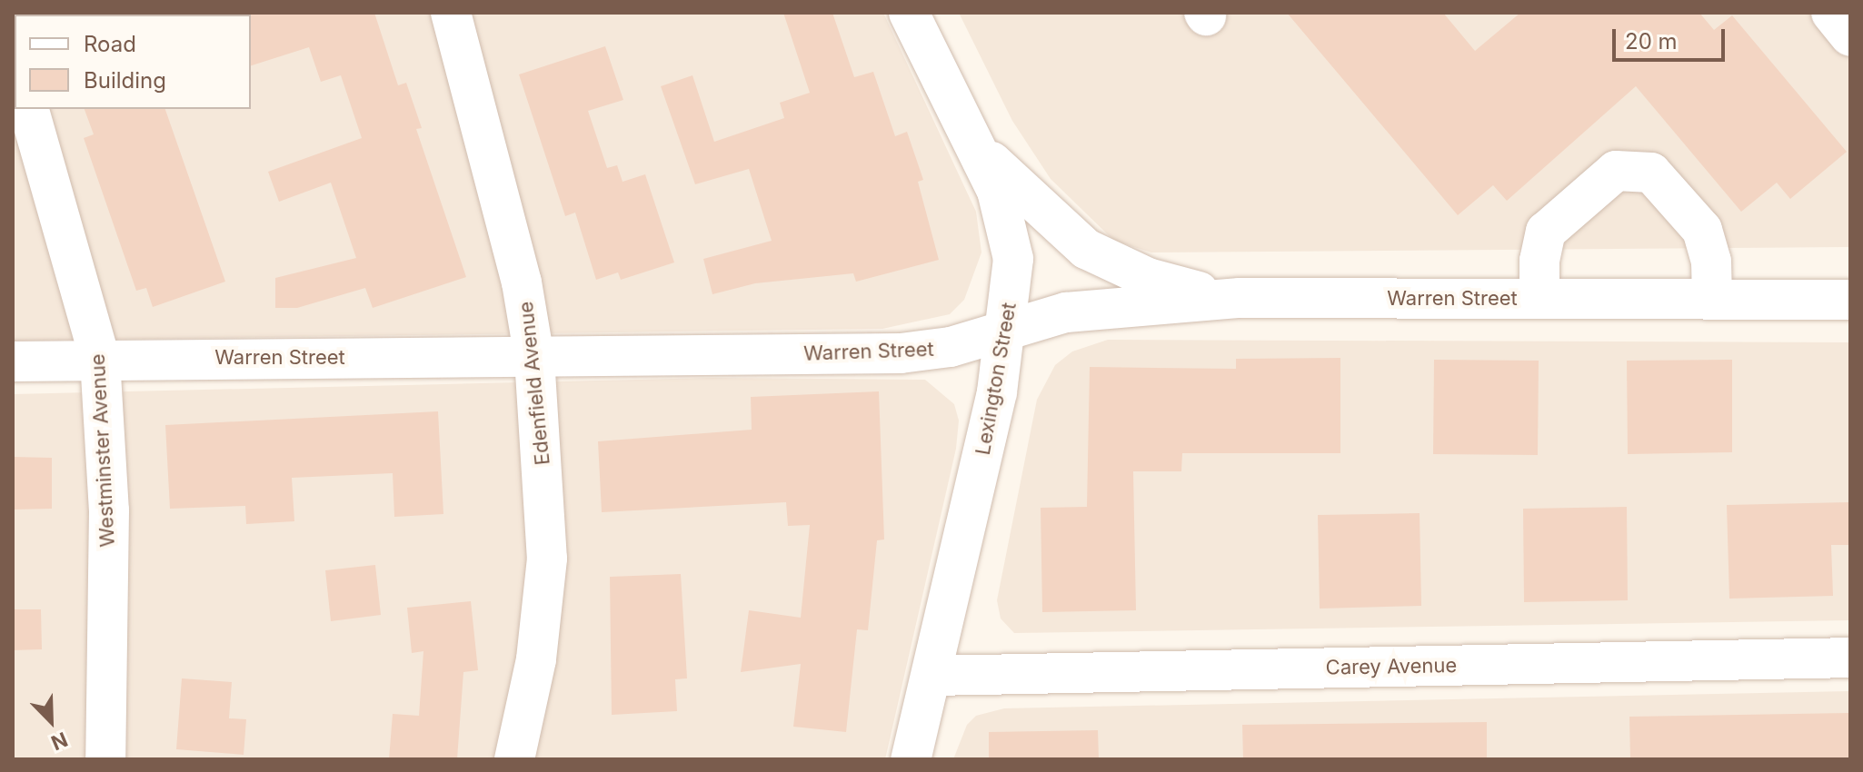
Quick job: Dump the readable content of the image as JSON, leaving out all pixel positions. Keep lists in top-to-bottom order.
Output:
{
  "streets": {
    "street": [
      "Warren Street",
      "Lexington Street",
      "Edenfield Avenue",
      "Westminster Avenue",
      "Carey Avenue"
    ]
  },
  "crossings": [
    ["Warren Street", "Lexington Street"],
    ["Warren Street", "Edenfield Avenue"],
    ["Warren Street", "Westminster Avenue"],
    ["Lexington Street", "Carey Avenue"]
  ],
  "legend": ["Road", "Building"],
  "scale_bar": "20 m",
  "north": "bottom right"
}
